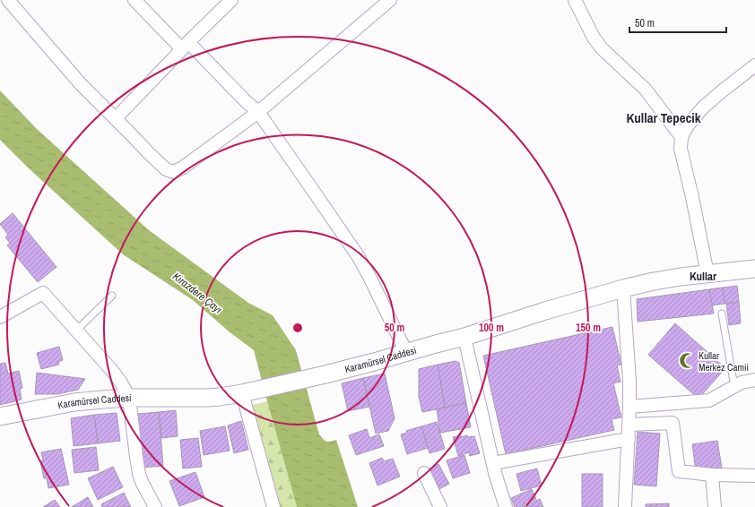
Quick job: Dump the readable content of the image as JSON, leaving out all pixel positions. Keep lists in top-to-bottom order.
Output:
{
  "streets": {
    "main road": ["Karamürsel Caddesi"]
  },
  "districts": ["Kullar Tepecik", "Kullar"],
  "water": ["Kirazdere Çayı"],
  "places": {
    "mosque": ["Kullar Merkez Camii"]
  },
  "scale_bar": "50 m",
  "rings": ["50 m", "100 m", "150 m"]
}
